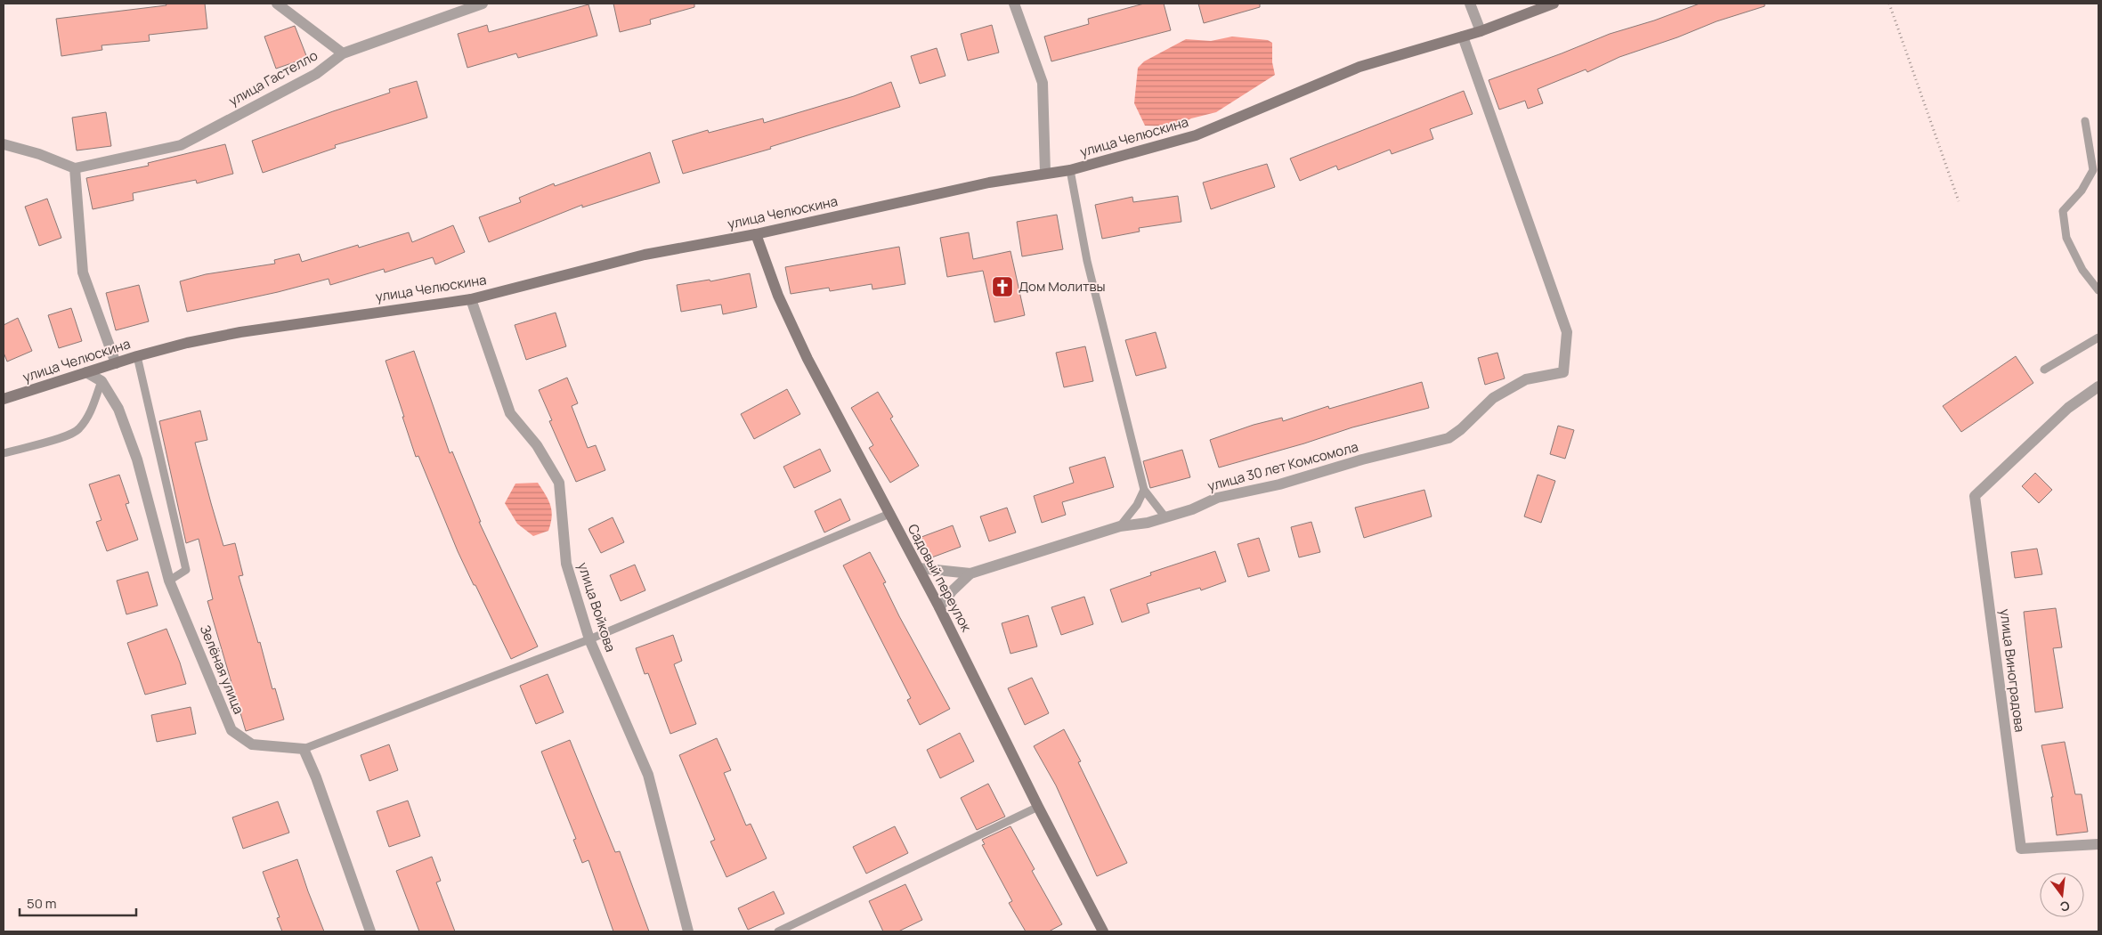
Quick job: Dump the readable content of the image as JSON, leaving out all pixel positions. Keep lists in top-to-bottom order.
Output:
{
  "streets": {
    "street": [
      "улица Гастелло",
      "улица Челюскина",
      "улица 30 лет Комсомола",
      "Садовый переулок",
      "улица Войкова",
      "Зелёная улица",
      "улица Виноградова"
    ]
  },
  "crossings": [
    ["улица Челюскина", "улица 30 лет Комсомола"],
    ["улица Челюскина", "Садовый переулок"],
    ["улица Челюскина", "улица Войкова"],
    ["улица 30 лет Комсомола", "Садовый переулок"]
  ],
  "places": {
    "church": ["Дом Молитвы"]
  },
  "scale_bar": "50 m",
  "north": "bottom"
}
